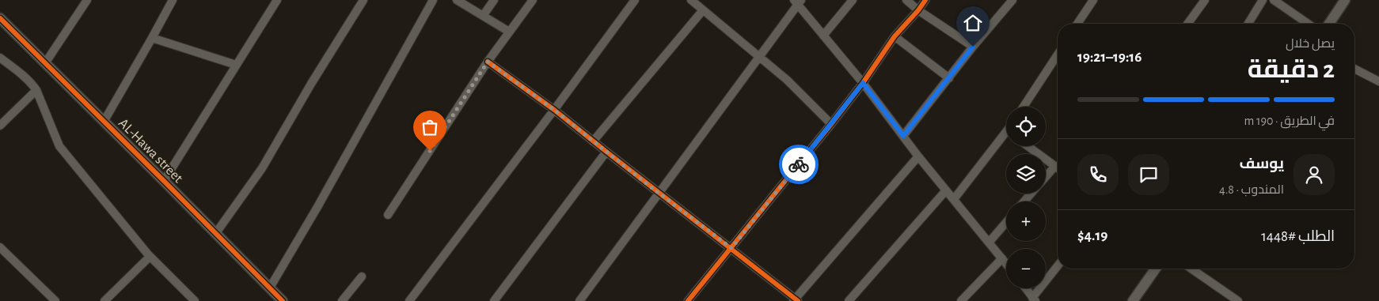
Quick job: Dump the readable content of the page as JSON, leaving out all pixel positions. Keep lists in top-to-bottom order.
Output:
{
  "streets": {
    "street": ["AL-Hawa street"]
  },
  "page": {
    "heading": ["2 دقيقة", "يصل خلال", "19:16–19:21"],
    "panel": [
      "يوسف",
      "المندوب · 4.8",
      "الطلب #1448",
      "$4.19"
    ],
    "bar": "في الطريق · 190 m",
    "map_buttons": ["+", "−"]
  }
}
